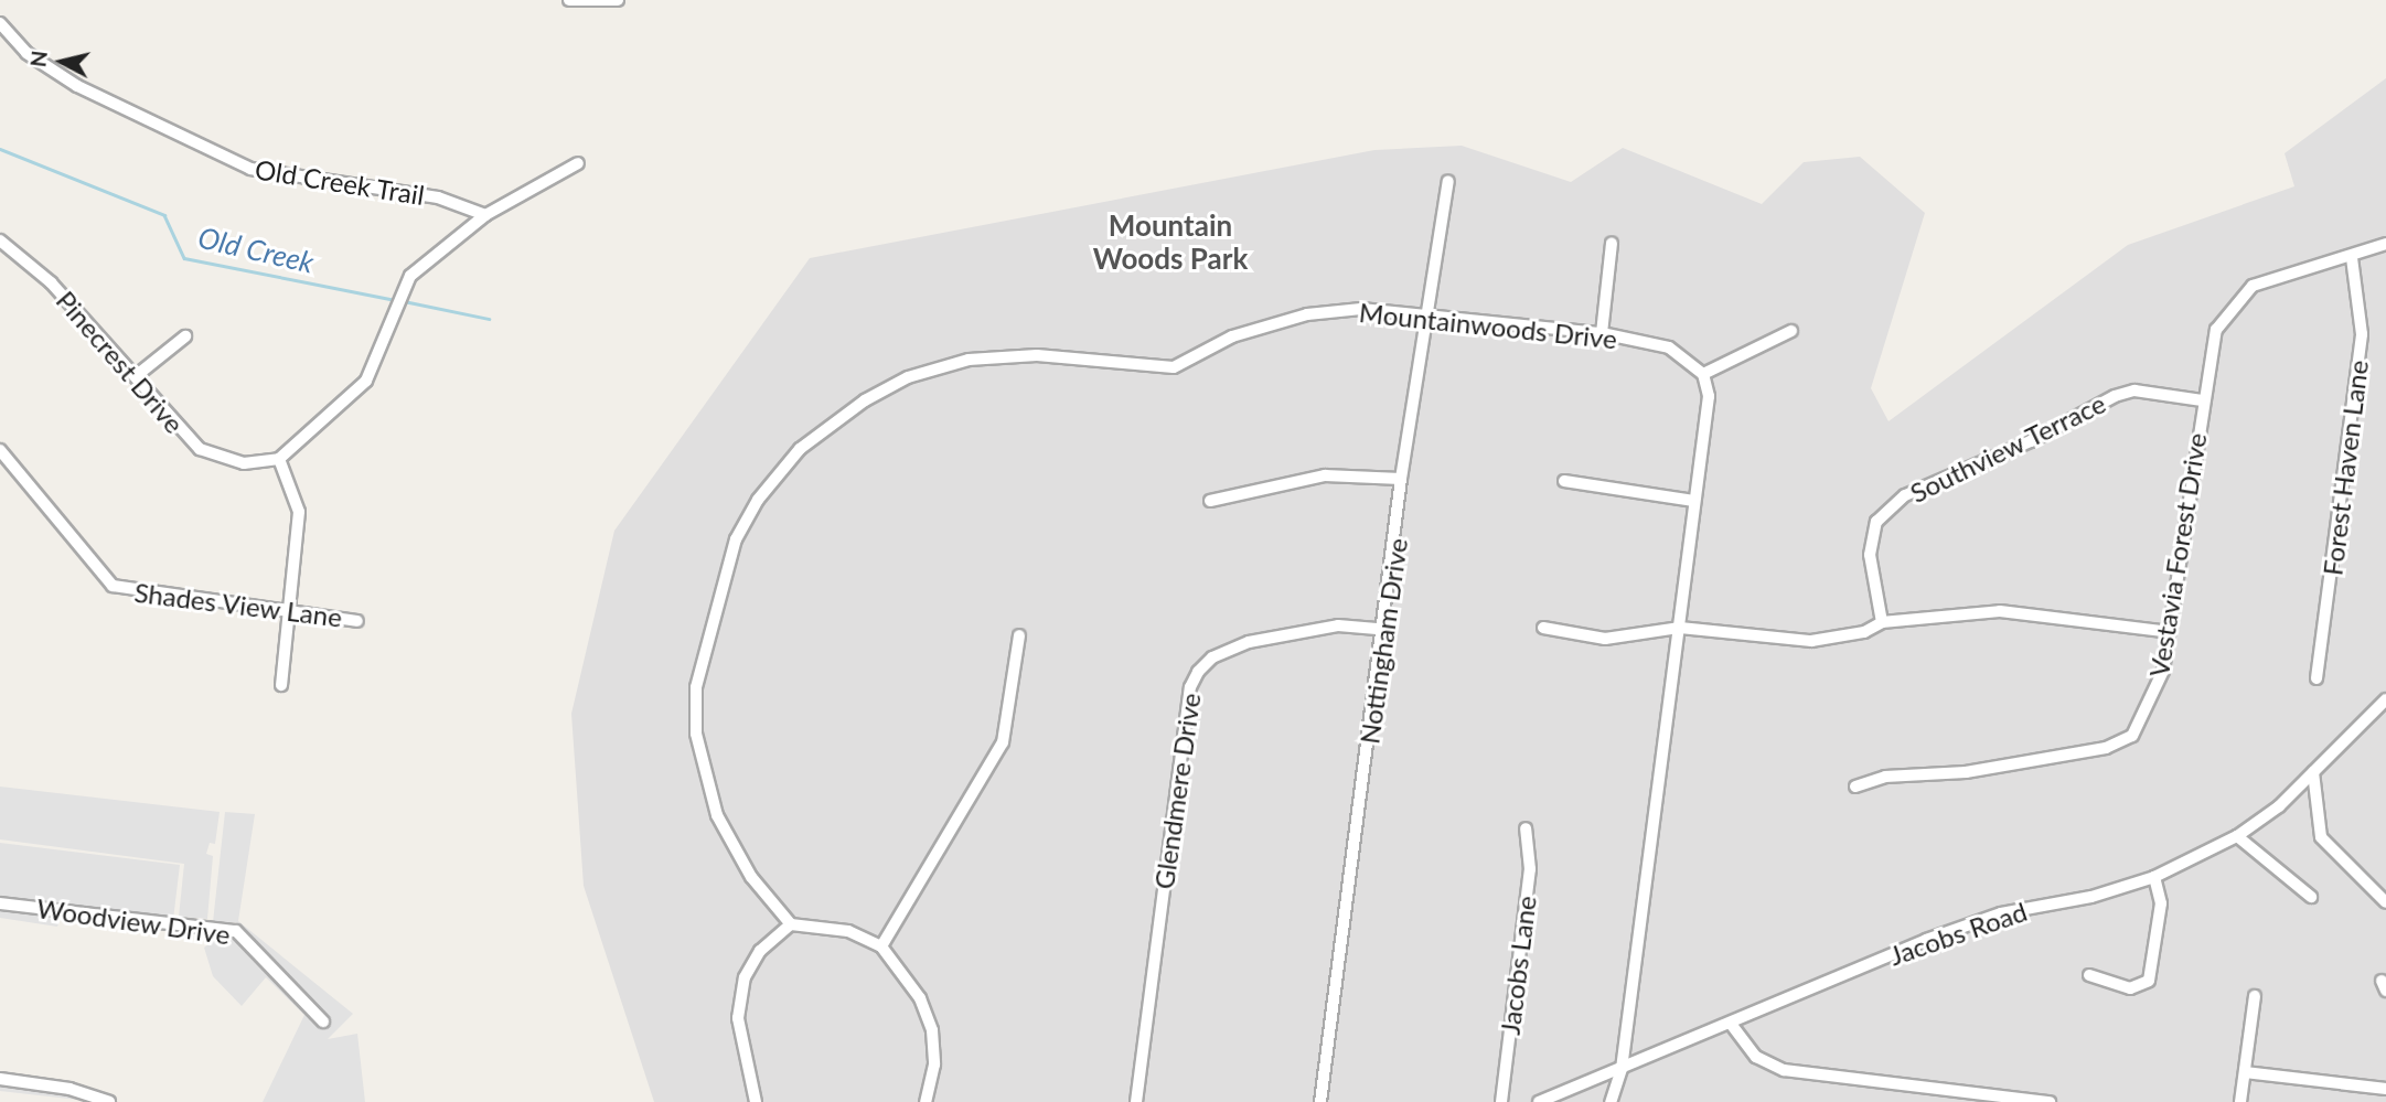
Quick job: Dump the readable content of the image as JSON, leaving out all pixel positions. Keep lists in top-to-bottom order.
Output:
{
  "streets": {
    "street": [
      "Old Creek Trail",
      "Mountainwoods Drive",
      "Pinecrest Drive",
      "Southview Terrace",
      "Forest Haven Lane",
      "Vestavia Forest Drive",
      "Shades View Lane",
      "Nottingham Drive",
      "Glendmere Drive",
      "Woodview Drive",
      "Jacobs Road",
      "Jacobs Lane"
    ]
  },
  "crossings": [
    ["Mountainwoods Drive", "Nottingham Drive"],
    ["Southview Terrace", "Vestavia Forest Drive"],
    ["Forest Haven Lane", "Vestavia Forest Drive"],
    ["Nottingham Drive", "Glendmere Drive"]
  ],
  "districts": ["Mountain Woods Park"],
  "water": ["Old Creek"],
  "north": "left"
}
